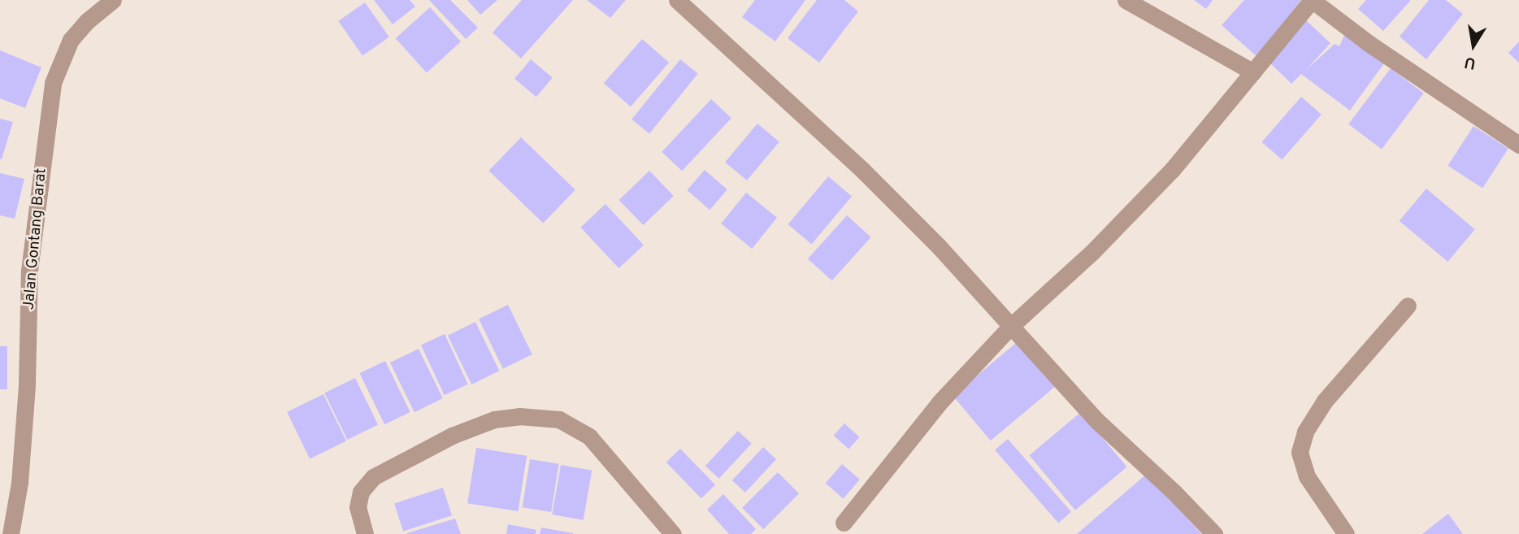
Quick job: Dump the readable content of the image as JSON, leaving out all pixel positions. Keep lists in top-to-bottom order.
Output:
{
  "streets": {
    "street": ["Jalan Gontang Barat"]
  },
  "north": "bottom"
}
